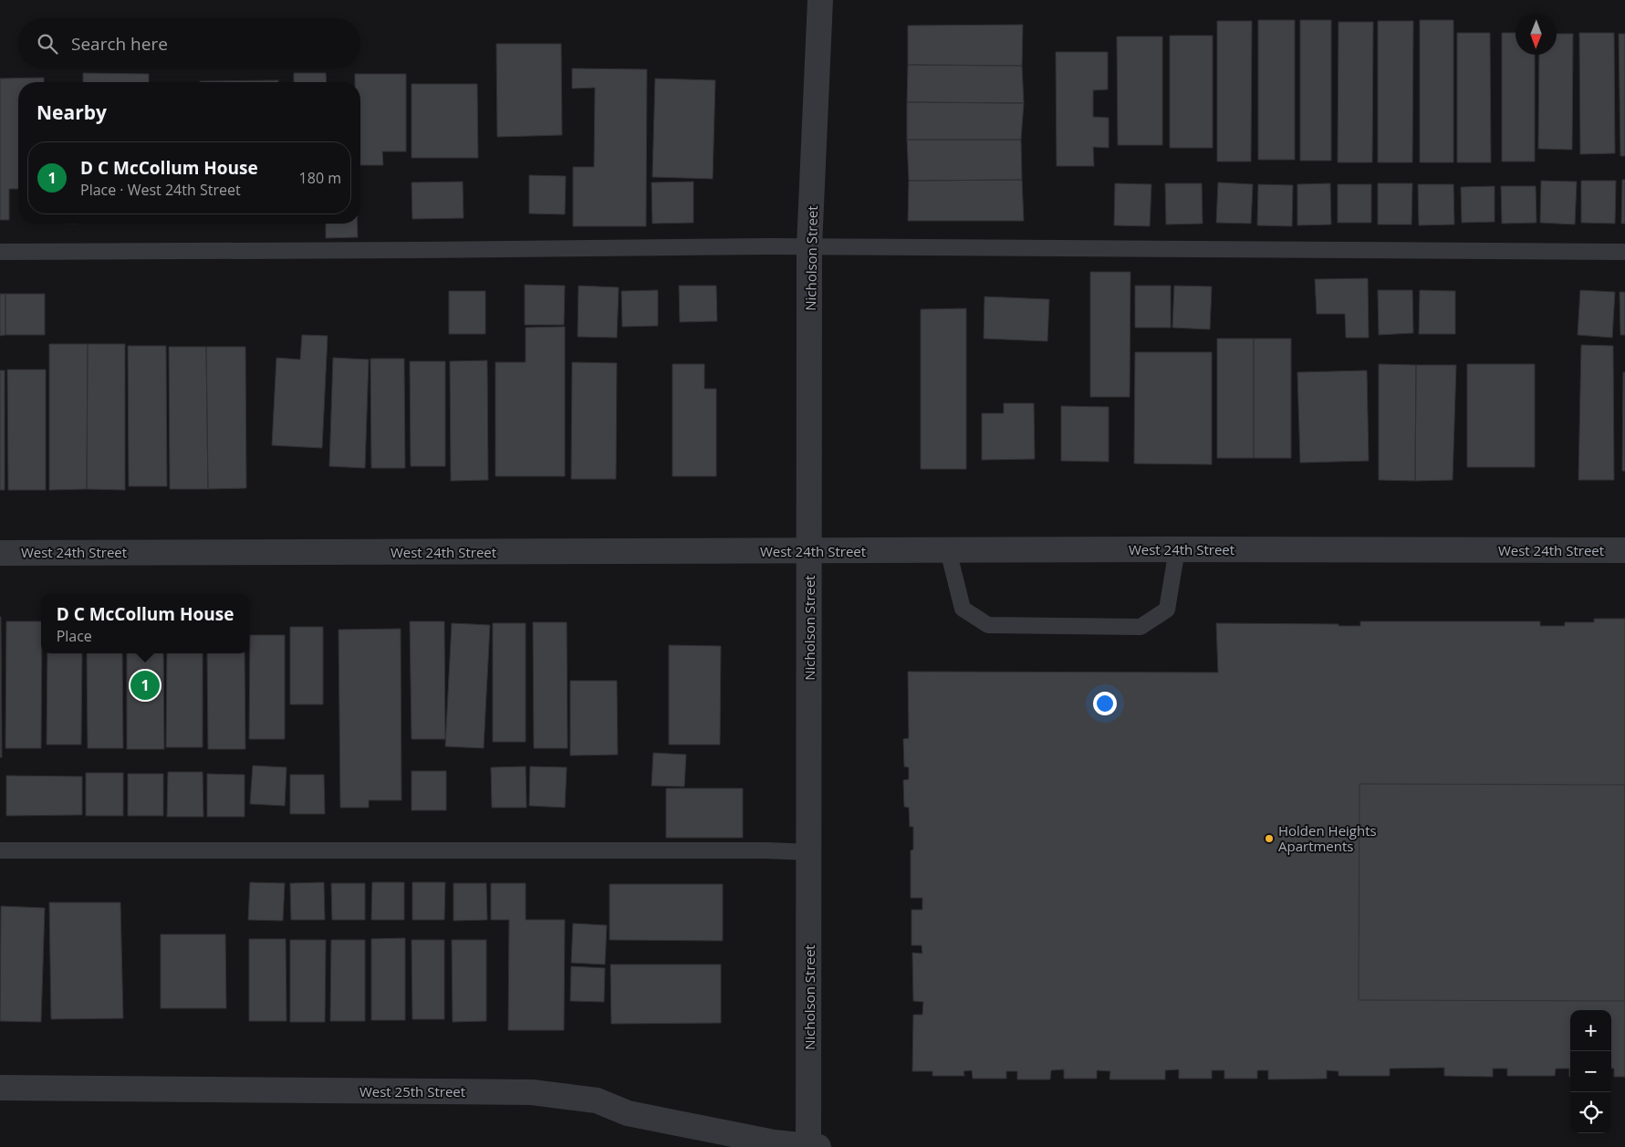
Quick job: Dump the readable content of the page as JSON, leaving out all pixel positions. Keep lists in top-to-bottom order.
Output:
{
  "streets": {
    "street": ["Nicholson Street", "West 24th Street", "West 25th Street"]
  },
  "crossings": [
    ["Nicholson Street", "West 24th Street"],
    ["Nicholson Street", "West 25th Street"]
  ],
  "places": ["Holden Heights Apartments"],
  "north": "bottom",
  "page": {
    "search": "Search here",
    "heading": "Nearby",
    "list": [
      {
        "mark": "1",
        "name": "D C McCollum House",
        "note": "Place · West 24th Street",
        "value": "180 m"
      }
    ],
    "popup": ["D C McCollum House", "Place"],
    "pins": "1",
    "map_buttons": ["+", "−"]
  }
}
